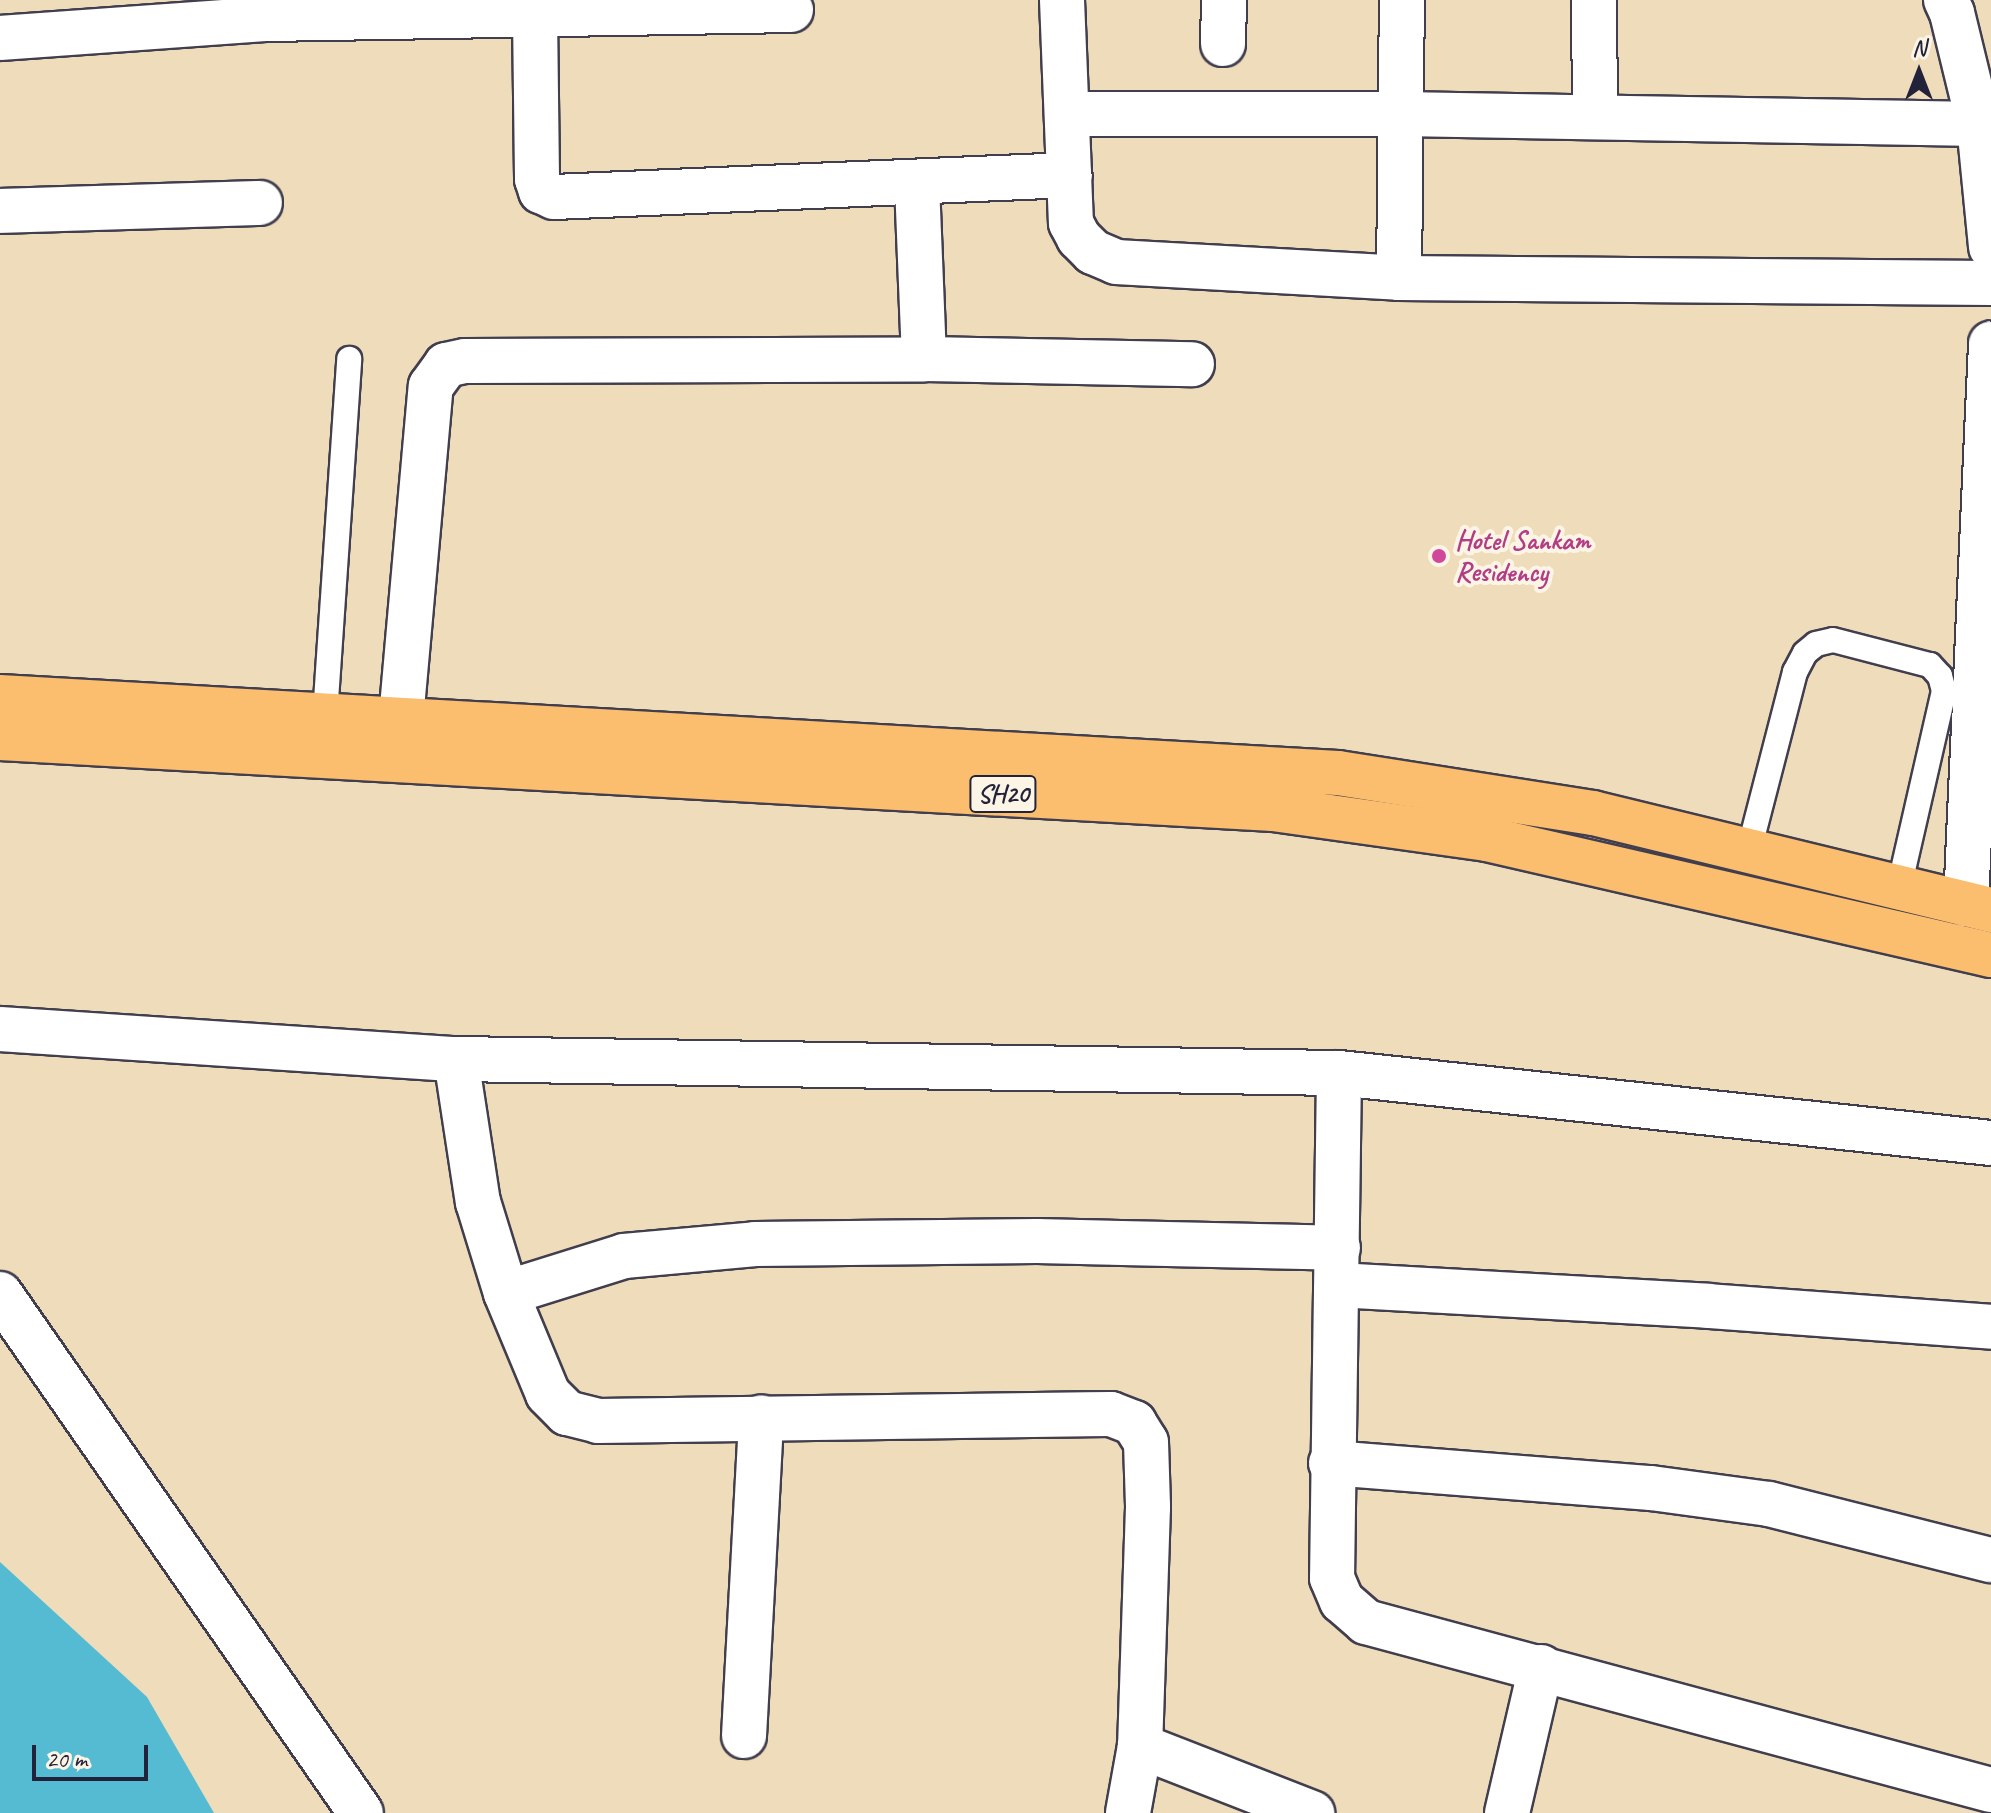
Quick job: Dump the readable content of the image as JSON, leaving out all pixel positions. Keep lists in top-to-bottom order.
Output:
{
  "streets": {
    "main road": ["SH20"]
  },
  "places": ["Hotel Sankam Residency"],
  "scale_bar": "20 m",
  "north": "top"
}
